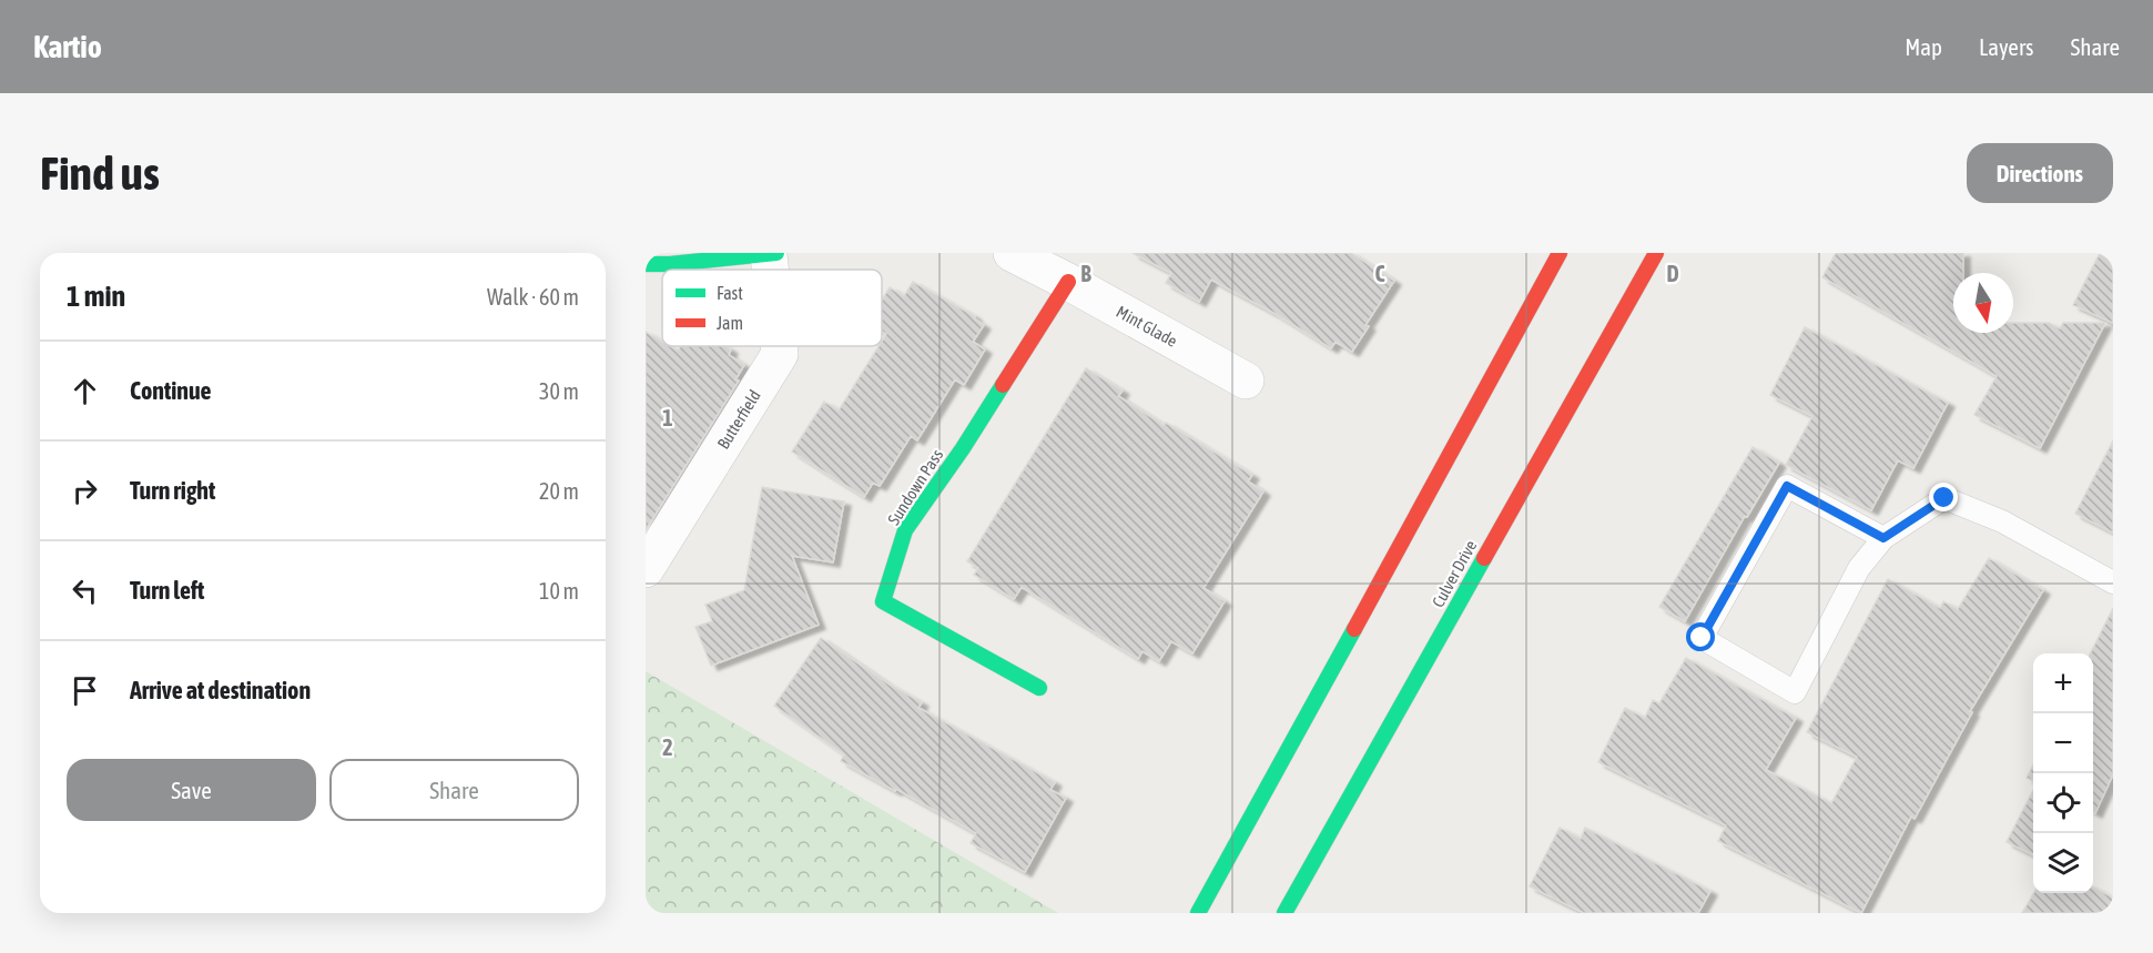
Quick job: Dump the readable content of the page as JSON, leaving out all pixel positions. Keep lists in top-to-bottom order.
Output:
{
  "streets": {
    "main road": ["Sundown Pass", "Culver Drive"],
    "street": ["Mint Glade", "Butterfield"]
  },
  "crossings": [
    ["Mint Glade", "Sundown Pass"]
  ],
  "legend": ["Fast", "Jam"],
  "north": "bottom",
  "page": {
    "header": "Kartio",
    "nav": ["Map", "Layers", "Share"],
    "buttons": [
      "Directions",
      ["Save", "Share"]
    ],
    "title": "Find us",
    "heading": ["1 min", "Walk · 60 m"],
    "list": [
      ["Continue", "30 m"],
      ["Turn right", "20 m"],
      ["Turn left", "10 m"],
      "Arrive at destination"
    ],
    "map_buttons": ["+", "−"]
  },
  "grid": {
    "columns": ["B", "C", "D"],
    "rows": ["1", "2"]
  }
}
